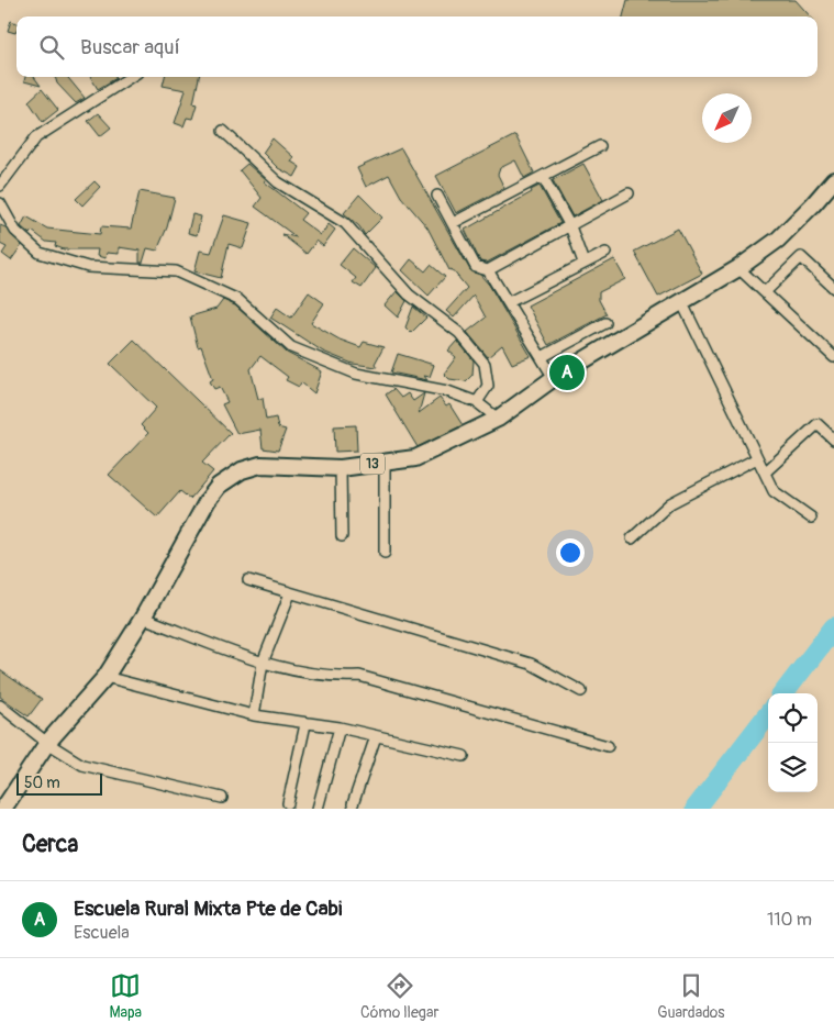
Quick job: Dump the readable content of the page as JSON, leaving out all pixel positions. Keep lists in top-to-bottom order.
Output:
{
  "streets": {
    "main road": ["13"]
  },
  "scale_bar": "50 m",
  "north": "bottom left",
  "page": {
    "search": "Buscar aquí",
    "pins": "A",
    "scale": "50 m",
    "heading": "Cerca",
    "list": [
      {
        "mark": "A",
        "name": "Escuela Rural Mixta Pte de Cabi",
        "note": "Escuela",
        "value": "110 m"
      }
    ],
    "nav": ["Mapa", "Cómo llegar", "Guardados"]
  }
}
